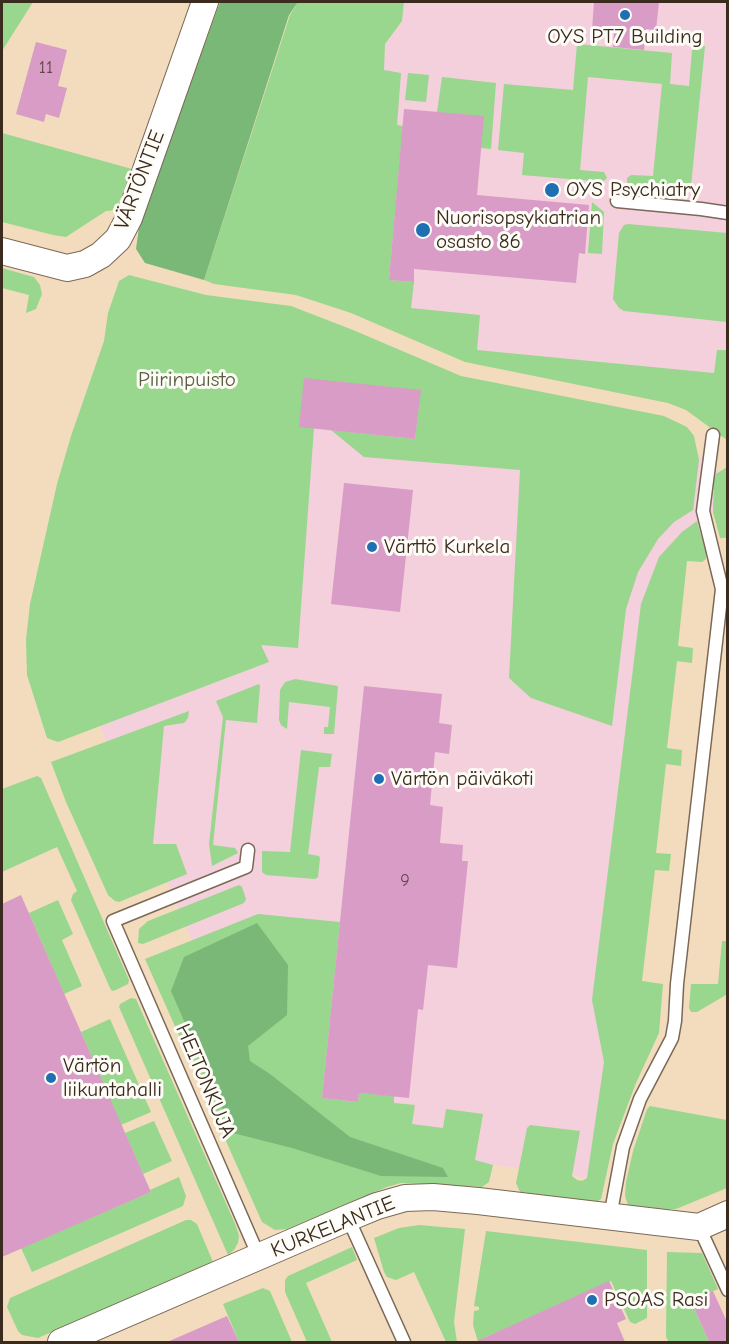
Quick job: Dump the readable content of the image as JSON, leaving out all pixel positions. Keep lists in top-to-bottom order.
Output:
{
  "streets": {
    "street": ["VÄRTÖNTIE", "KURKELANTIE"],
    "lane": ["HEITONKUJA"]
  },
  "crossings": [
    ["HEITONKUJA", "KURKELANTIE"]
  ],
  "parks": ["Piirinpuisto"],
  "places": [
    "OYS PT7 Building",
    "OYS Psychiatry",
    "Nuorisopsykiatrian osasto 86",
    "Värttö Kurkela",
    "Värtön päiväkoti",
    "Värtön liikuntahalli",
    "PSOAS Rasi"
  ],
  "house_numbers": ["11", "9"]
}
